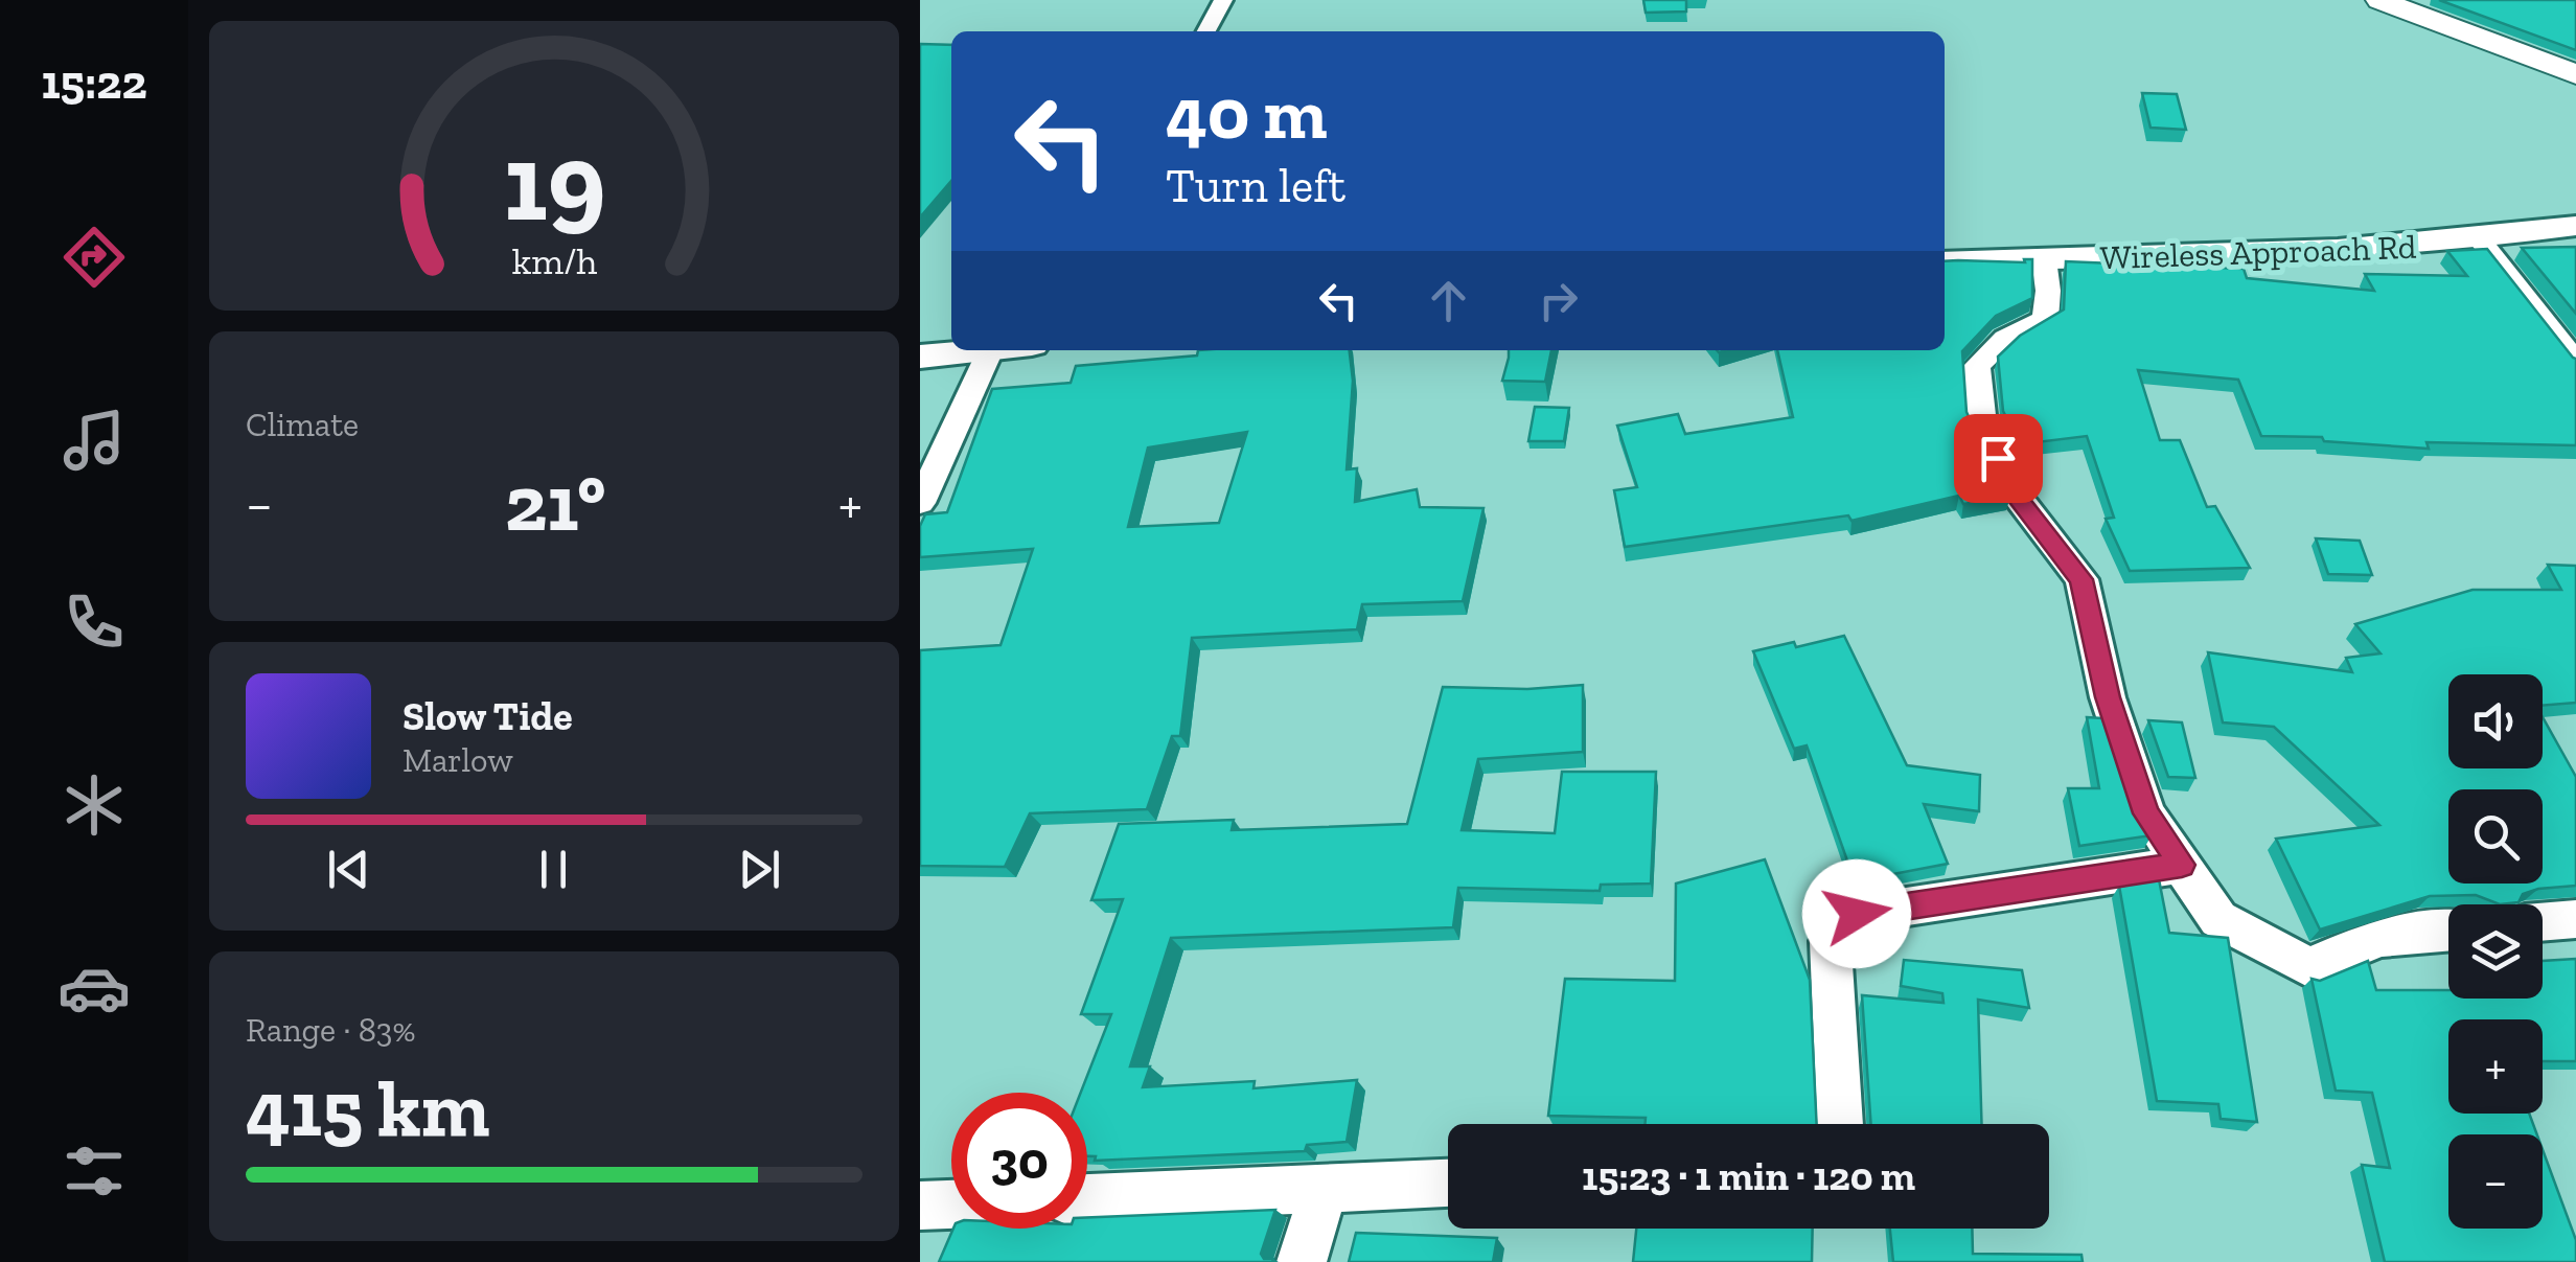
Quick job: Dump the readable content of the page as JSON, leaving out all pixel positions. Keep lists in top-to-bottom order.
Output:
{
  "streets": {
    "street": ["Wireless Approach Rd"]
  },
  "page": {
    "tabs": "15:22",
    "turn": ["40 m", "Turn left"],
    "tile": [
      "Climate",
      ["Range · 83%", "415 km"]
    ],
    "heat": ["−", "21°", "+"],
    "song": ["Slow Tide", "Marlow"],
    "map_buttons": ["+", "−"],
    "limit": "30",
    "trip": "15:23 · 1 min · 120 m",
    "gauge": ["19", "km/h"]
  }
}
